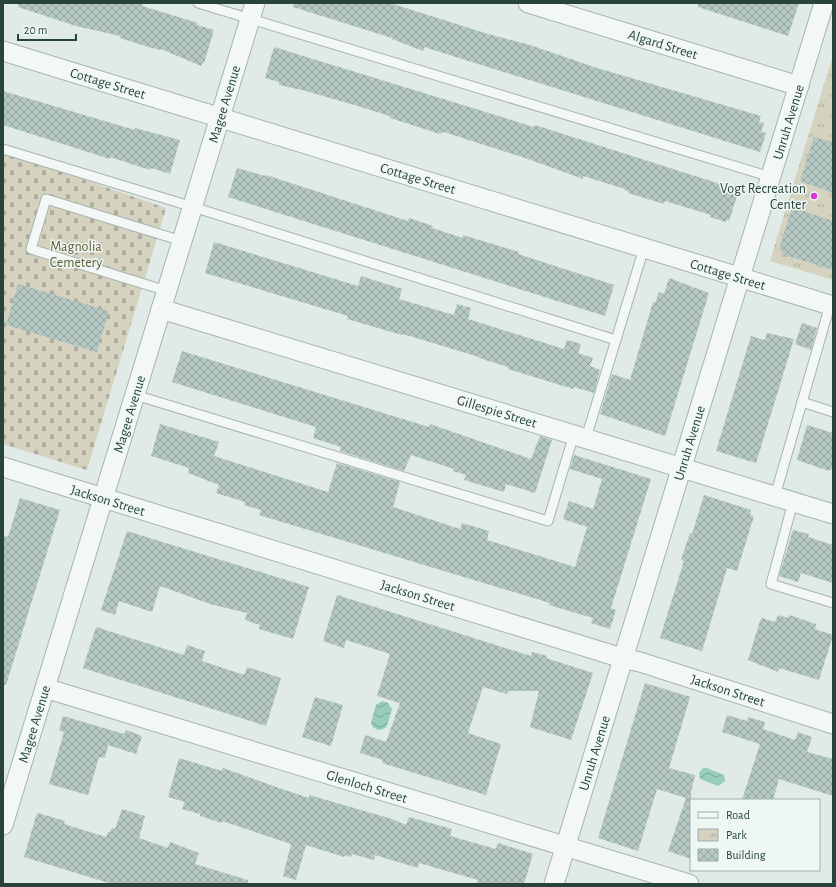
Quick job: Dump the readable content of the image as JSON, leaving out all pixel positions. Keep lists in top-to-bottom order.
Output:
{
  "streets": {
    "street": [
      "Algard Street",
      "Cottage Street",
      "Magee Avenue",
      "Unruh Avenue",
      "Gillespie Street",
      "Jackson Street",
      "Glenloch Street"
    ]
  },
  "crossings": [
    ["Algard Street", "Unruh Avenue"],
    ["Cottage Street", "Magee Avenue"],
    ["Cottage Street", "Unruh Avenue"],
    ["Magee Avenue", "Gillespie Street"],
    ["Magee Avenue", "Jackson Street"],
    ["Magee Avenue", "Glenloch Street"],
    ["Unruh Avenue", "Gillespie Street"],
    ["Unruh Avenue", "Jackson Street"],
    ["Unruh Avenue", "Glenloch Street"]
  ],
  "parks": ["Magnolia Cemetery"],
  "places": ["Vogt Recreation Center"],
  "legend": ["Road", "Park", "Building"],
  "scale_bar": "20 m"
}
